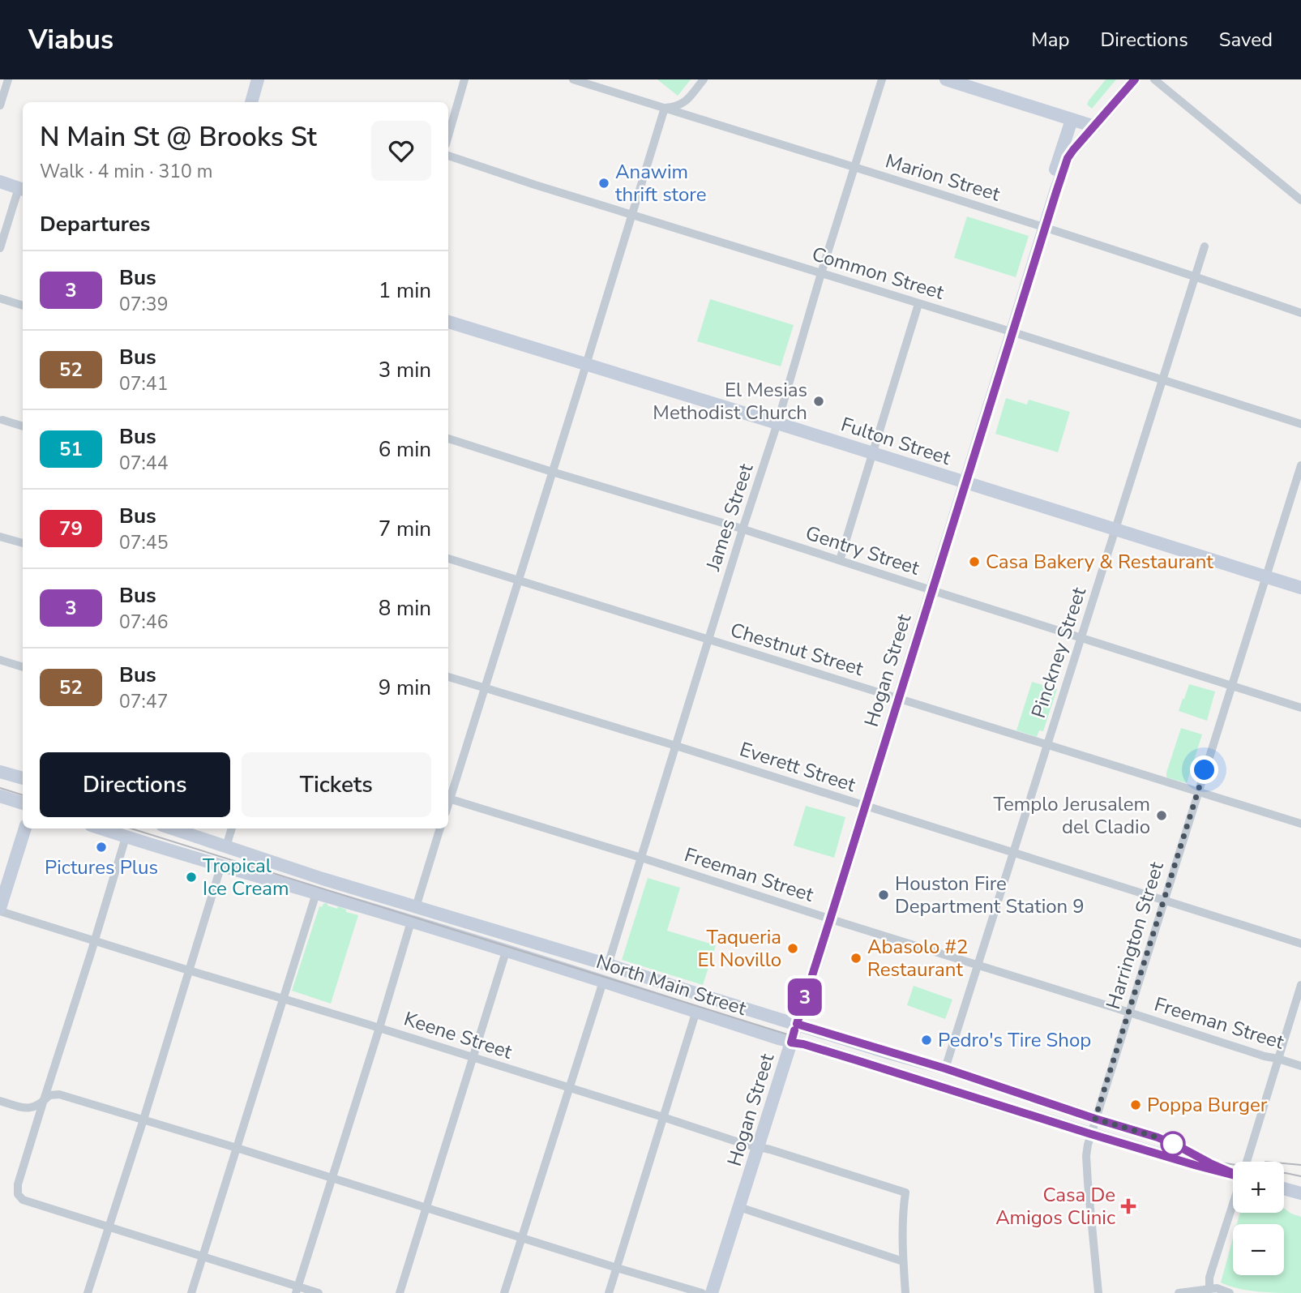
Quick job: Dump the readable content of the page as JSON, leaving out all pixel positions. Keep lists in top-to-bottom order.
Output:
{
  "streets": {
    "main road": ["Fulton Street", "Hogan Street", "North Main Street"],
    "street": [
      "Marion Street",
      "Common Street",
      "James Street",
      "Gentry Street",
      "Chestnut Street",
      "Pinckney Street",
      "Everett Street",
      "Freeman Street",
      "Harrington Street",
      "Keene Street"
    ]
  },
  "crossings": [
    ["Marion Street", "James Street"],
    ["Marion Street", "Pinckney Street"],
    ["Marion Street", "Hogan Street"],
    ["Common Street", "James Street"],
    ["Common Street", "Pinckney Street"],
    ["Common Street", "Hogan Street"],
    ["Fulton Street", "James Street"],
    ["Fulton Street", "Pinckney Street"],
    ["Fulton Street", "Hogan Street"],
    ["Fulton Street", "Harrington Street"],
    ["James Street", "Gentry Street"],
    ["James Street", "Chestnut Street"],
    ["James Street", "Everett Street"],
    ["James Street", "Freeman Street"],
    ["James Street", "North Main Street"],
    ["Gentry Street", "Pinckney Street"],
    ["Gentry Street", "Hogan Street"],
    ["Gentry Street", "Harrington Street"],
    ["Chestnut Street", "Pinckney Street"],
    ["Chestnut Street", "Hogan Street"],
    ["Chestnut Street", "Harrington Street"],
    ["Pinckney Street", "Everett Street"],
    ["Pinckney Street", "Freeman Street"],
    ["Pinckney Street", "North Main Street"],
    ["Hogan Street", "Everett Street"],
    ["Hogan Street", "Freeman Street"],
    ["Hogan Street", "North Main Street"],
    ["Hogan Street", "Keene Street"],
    ["Everett Street", "Harrington Street"],
    ["Freeman Street", "Harrington Street"],
    ["Harrington Street", "North Main Street"]
  ],
  "places": {
    "other": [
      "Anawim thrift store",
      "El Mesias Methodist Church",
      "Casa Bakery & Restaurant",
      "Templo Jerusalem del Cladio",
      "Pictures Plus",
      "Tropical Ice Cream",
      "Houston Fire Department Station 9",
      "Taqueria El Novillo",
      "Abasolo #2 Restaurant",
      "Pedro's Tire Shop",
      "Poppa Burger"
    ],
    "health": ["Casa De Amigos Clinic"]
  },
  "lines": ["bus line 3"],
  "page": {
    "header": "Viabus",
    "nav": ["Map", "Directions", "Saved"],
    "on_map": "3",
    "heading": [
      ["N Main St @ Brooks St", "Walk · 4 min · 310 m"],
      "Departures"
    ],
    "list": [
      {
        "mark": "3",
        "name": "Bus",
        "note": "07:39",
        "value": "1 min"
      },
      {
        "mark": "52",
        "name": "Bus",
        "note": "07:41",
        "value": "3 min"
      },
      {
        "mark": "51",
        "name": "Bus",
        "note": "07:44",
        "value": "6 min"
      },
      {
        "mark": "79",
        "name": "Bus",
        "note": "07:45",
        "value": "7 min"
      },
      {
        "mark": "3",
        "name": "Bus",
        "note": "07:46",
        "value": "8 min"
      },
      {
        "mark": "52",
        "name": "Bus",
        "note": "07:47",
        "value": "9 min"
      }
    ],
    "buttons": ["Directions", "Tickets"],
    "map_buttons": ["+", "−"]
  }
}
